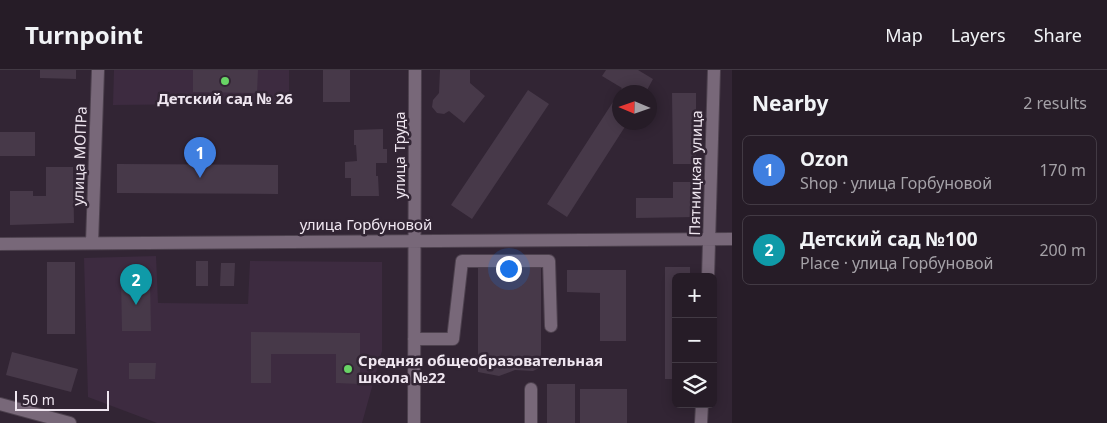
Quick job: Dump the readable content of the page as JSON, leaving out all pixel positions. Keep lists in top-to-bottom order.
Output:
{
  "streets": {
    "street": [
      "улица Труда",
      "улица МОПРа",
      "Пятницкая улица",
      "улица Горбуновой"
    ]
  },
  "crossings": [
    ["улица Труда", "улица Горбуновой"],
    ["улица МОПРа", "улица Горбуновой"],
    ["Пятницкая улица", "улица Горбуновой"]
  ],
  "places": ["Детский сад № 26", "Средняя общеобразовательная школа №22"],
  "scale_bar": "50 m",
  "north": "left",
  "page": {
    "header": "Turnpoint",
    "nav": ["Map", "Layers", "Share"],
    "heading": ["Nearby", "2 results"],
    "list": [
      {
        "mark": "1",
        "name": "Ozon",
        "note": "Shop · улица Горбуновой",
        "value": "170 m"
      },
      {
        "mark": "2",
        "name": "Детский сад №100",
        "note": "Place · улица Горбуновой",
        "value": "200 m"
      }
    ],
    "pins": ["1", "2"],
    "map_buttons": ["+", "−"],
    "scale": "50 m"
  }
}
